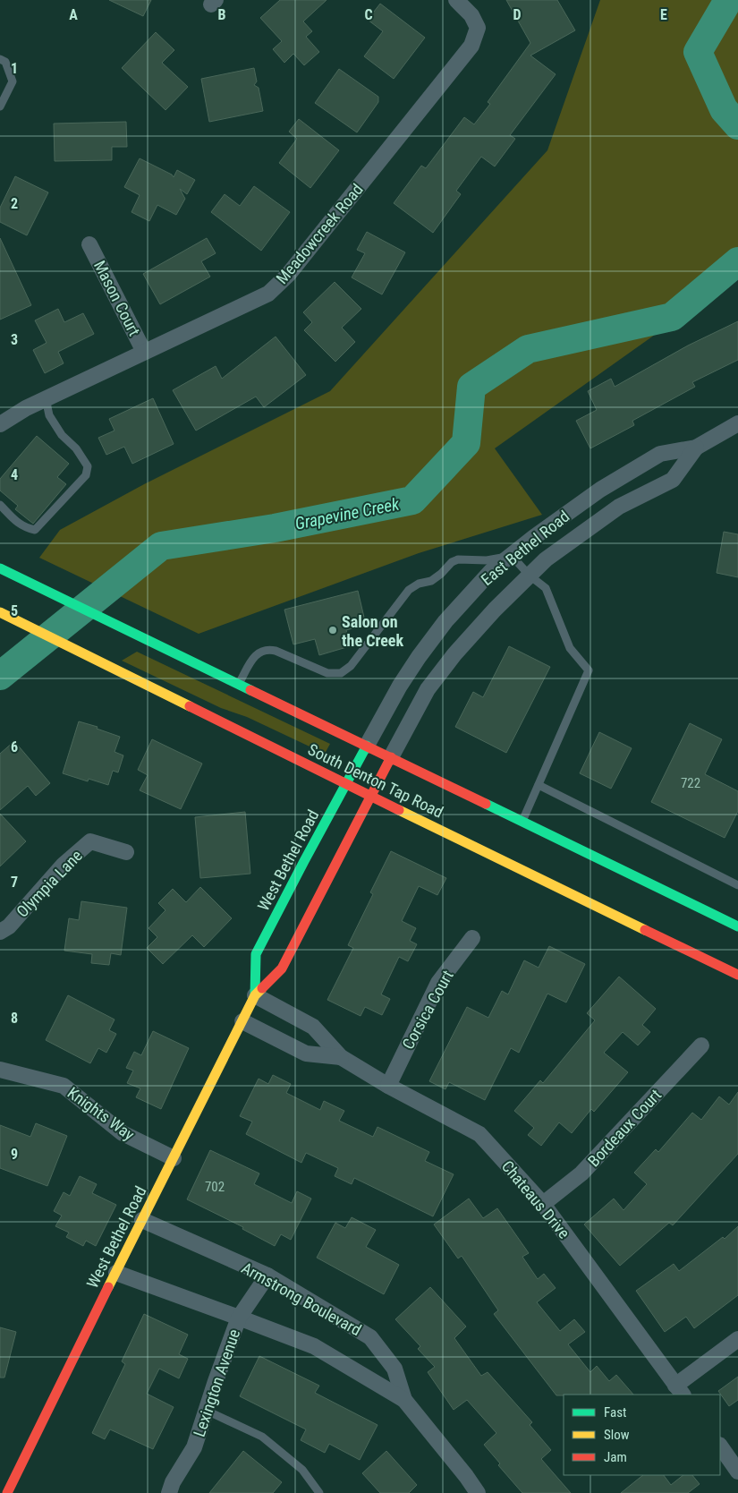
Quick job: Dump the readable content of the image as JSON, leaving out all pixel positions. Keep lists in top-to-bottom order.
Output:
{
  "streets": {
    "main road": ["South Denton Tap Road", "West Bethel Road"],
    "street": [
      "Meadowcreek Road",
      "Mason Court",
      "East Bethel Road",
      "Olympia Lane",
      "Corsica Court",
      "Knights Way",
      "Bordeaux Court",
      "Chateaus Drive",
      "Armstrong Boulevard",
      "Lexington Avenue"
    ]
  },
  "crossings": [
    ["Meadowcreek Road", "Mason Court"],
    ["East Bethel Road", "South Denton Tap Road"],
    ["East Bethel Road", "West Bethel Road"],
    ["South Denton Tap Road", "West Bethel Road"],
    ["West Bethel Road", "Knights Way"],
    ["West Bethel Road", "Chateaus Drive"],
    ["West Bethel Road", "Armstrong Boulevard"],
    ["Corsica Court", "Chateaus Drive"],
    ["Bordeaux Court", "Chateaus Drive"],
    ["Armstrong Boulevard", "Lexington Avenue"]
  ],
  "water": ["Grapevine Creek"],
  "places": ["Salon on the Creek"],
  "house_numbers": ["722", "702"],
  "legend": ["Fast", "Slow", "Jam"],
  "grid": {
    "columns": [
      "A",
      "B",
      "C",
      "D",
      "E"
    ],
    "rows": [
      "1",
      "2",
      "3",
      "4",
      "5",
      "6",
      "7",
      "8",
      "9"
    ]
  }
}
